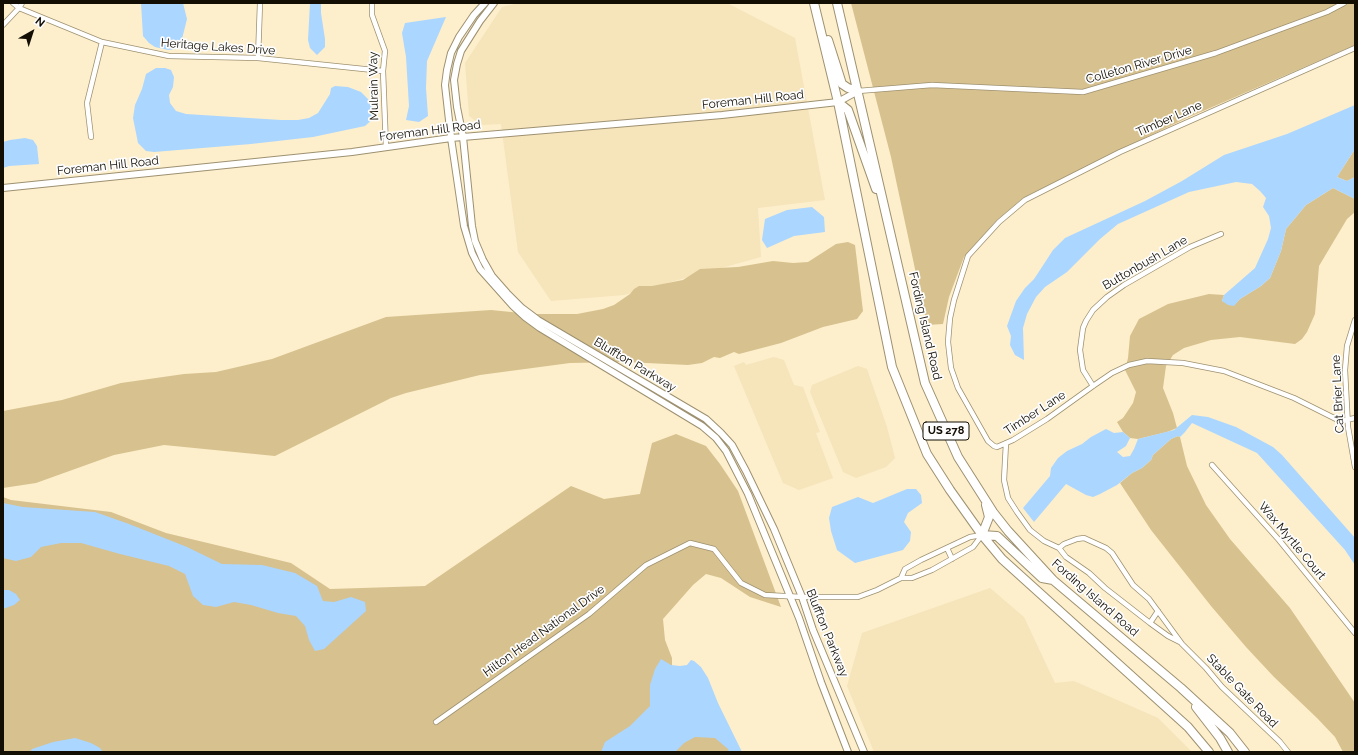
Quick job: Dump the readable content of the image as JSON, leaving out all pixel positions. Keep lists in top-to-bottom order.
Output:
{
  "streets": {
    "highway": ["Fording Island Road", "US 278"],
    "main road": ["Foreman Hill Road", "Bluffton Parkway"],
    "street": [
      "Heritage Lakes Drive",
      "Colleton River Drive",
      "Mulrain Way",
      "Timber Lane",
      "Buttonbush Lane",
      "Cat Brier Lane",
      "Wax Myrtle Court",
      "Hilton Head National Drive",
      "Stable Gate Road"
    ]
  },
  "crossings": [
    ["Heritage Lakes Drive", "Mulrain Way"],
    ["Colleton River Drive", "Foreman Hill Road"],
    ["Colleton River Drive", "Fording Island Road"],
    ["Mulrain Way", "Foreman Hill Road"],
    ["Foreman Hill Road", "Fording Island Road"],
    ["Foreman Hill Road", "Bluffton Parkway"],
    ["Foreman Hill Road", "US 278"],
    ["Timber Lane", "Buttonbush Lane"],
    ["Timber Lane", "Cat Brier Lane"],
    ["Timber Lane", "Stable Gate Road"],
    ["Bluffton Parkway", "Hilton Head National Drive"],
    ["US 278", "Hilton Head National Drive"]
  ],
  "north": "top right"
}
